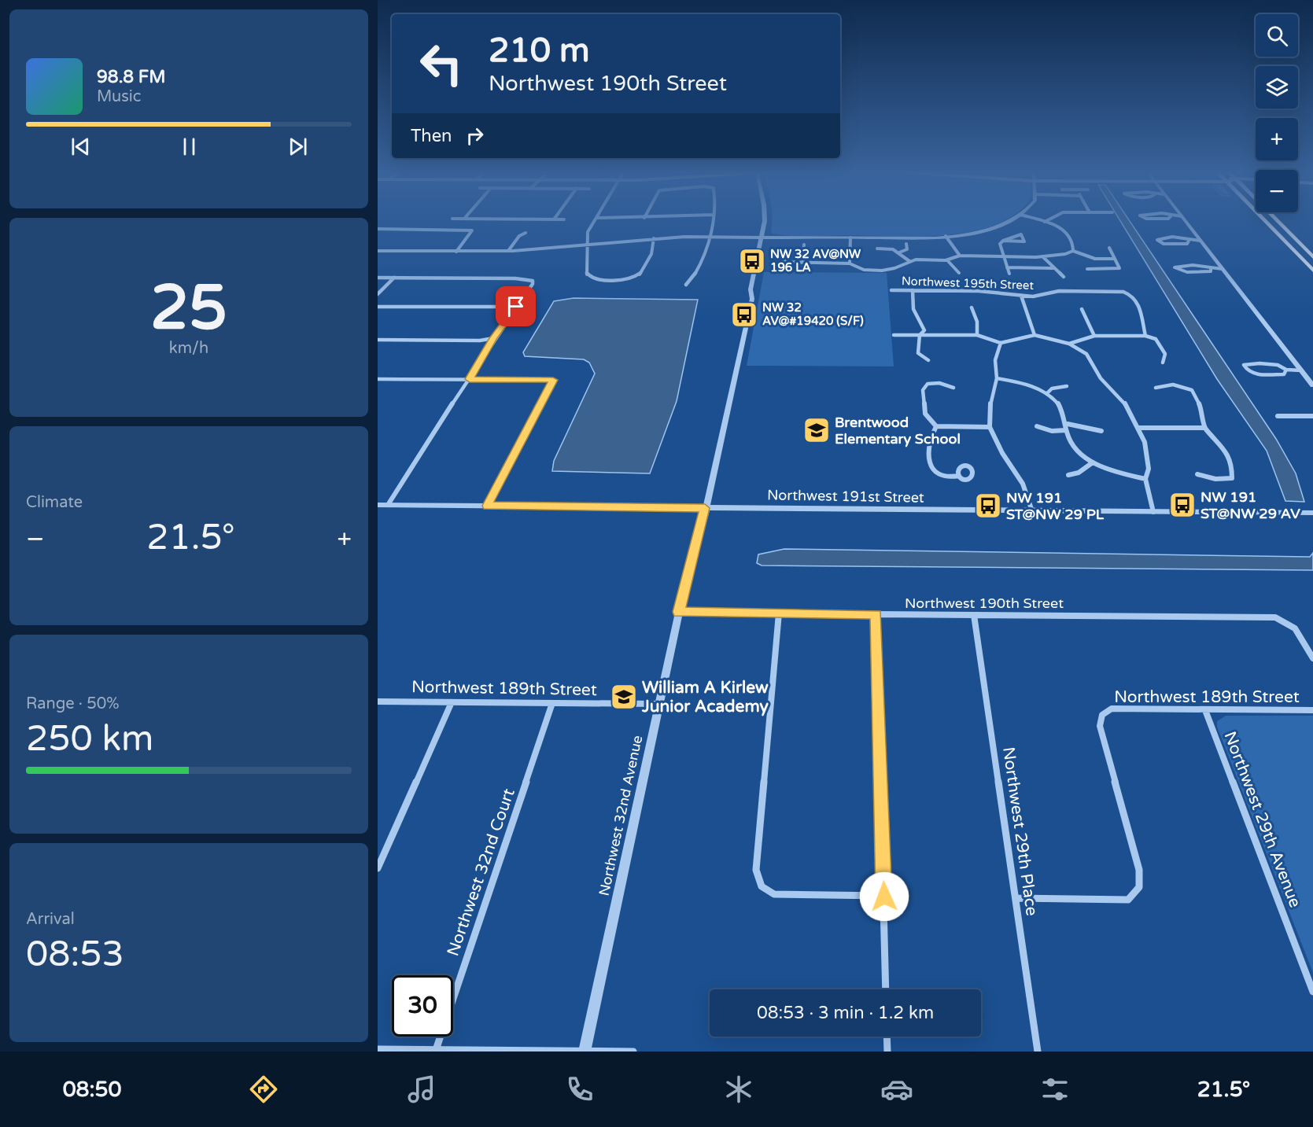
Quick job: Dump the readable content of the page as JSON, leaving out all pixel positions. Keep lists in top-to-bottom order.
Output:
{
  "streets": {
    "street": [
      "Northwest 195th Street",
      "Northwest 191st Street",
      "Northwest 190th Street",
      "Northwest 189th Street",
      "Northwest 32nd Avenue",
      "Northwest 29th Avenue",
      "Northwest 29th Place",
      "Northwest 32nd Court"
    ]
  },
  "crossings": [
    ["Northwest 191st Street", "Northwest 32nd Avenue"],
    ["Northwest 190th Street", "Northwest 32nd Avenue"],
    ["Northwest 190th Street", "Northwest 29th Place"],
    ["Northwest 189th Street", "Northwest 32nd Avenue"],
    ["Northwest 189th Street", "Northwest 29th Avenue"],
    ["Northwest 189th Street", "Northwest 29th Place"],
    ["Northwest 189th Street", "Northwest 32nd Court"]
  ],
  "places": {
    "bus stop": [
      "NW 32 AV@NW 196 LA",
      "NW 32 AV@#19420 (S/F)",
      "NW 191 ST@NW 29 AV",
      "NW 191 ST@NW 29 PL"
    ],
    "school or university": ["Brentwood Elementary School", "William A Kirlew Junior Academy"]
  },
  "page": {
    "map_buttons": ["+", "−"],
    "turn": ["210 m", "Northwest 190th Street"],
    "song": ["98.8 FM", "Music"],
    "then": "Then",
    "tile": [
      ["25", "km/h"],
      "Climate",
      ["Range · 50%", "250 km"],
      ["Arrival", "08:53"]
    ],
    "heat": ["−", "21.5°", "+"],
    "limit": "30",
    "trip": "08:53 · 3 min · 1.2 km",
    "tabs": ["08:50", "21.5°"]
  }
}
